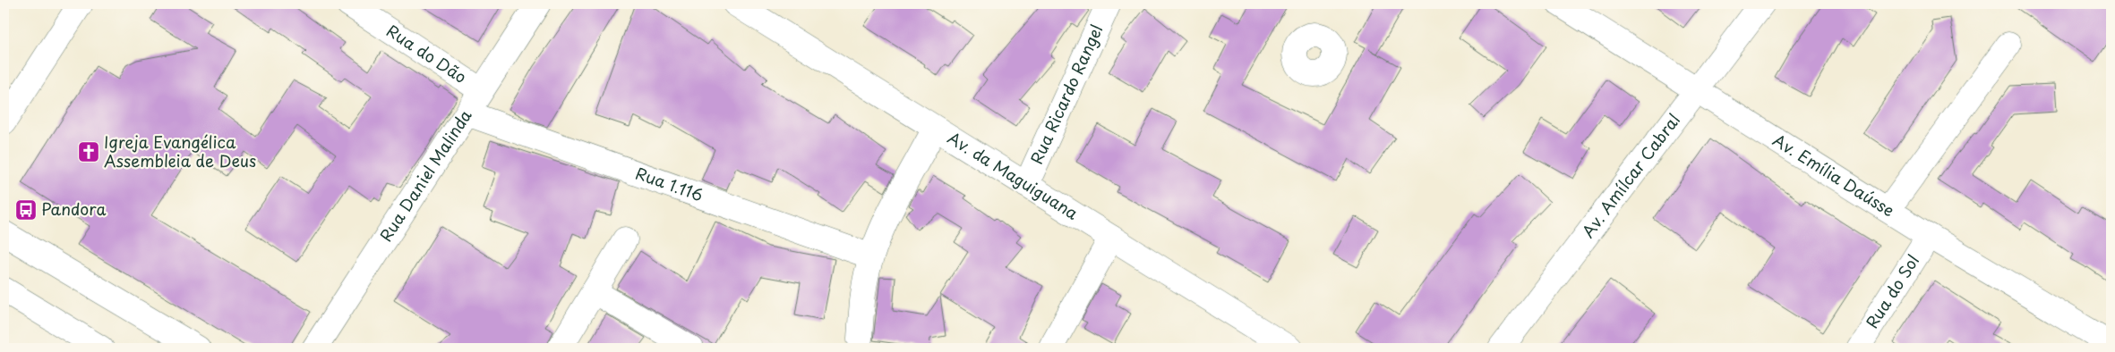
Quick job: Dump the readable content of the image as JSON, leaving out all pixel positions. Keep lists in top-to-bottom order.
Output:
{
  "streets": {
    "street": [
      "Rua do Dão",
      "Rua Ricardo Rangel",
      "Rua Daniel Malinda",
      "Av. Amílcar Cabral",
      "Av. Emília Daússe",
      "Av. da Maguiguana",
      "Rua 1.116",
      "Rua do Sol"
    ]
  },
  "crossings": [
    ["Rua do Dão", "Rua Daniel Malinda"],
    ["Rua Ricardo Rangel", "Av. da Maguiguana"],
    ["Rua Daniel Malinda", "Rua 1.116"],
    ["Av. Amílcar Cabral", "Av. Emília Daússe"],
    ["Av. Emília Daússe", "Rua do Sol"]
  ],
  "places": {
    "church": ["Igreja Evangélica Assembleia de Deus"],
    "bus stop": ["Pandora"]
  }
}
